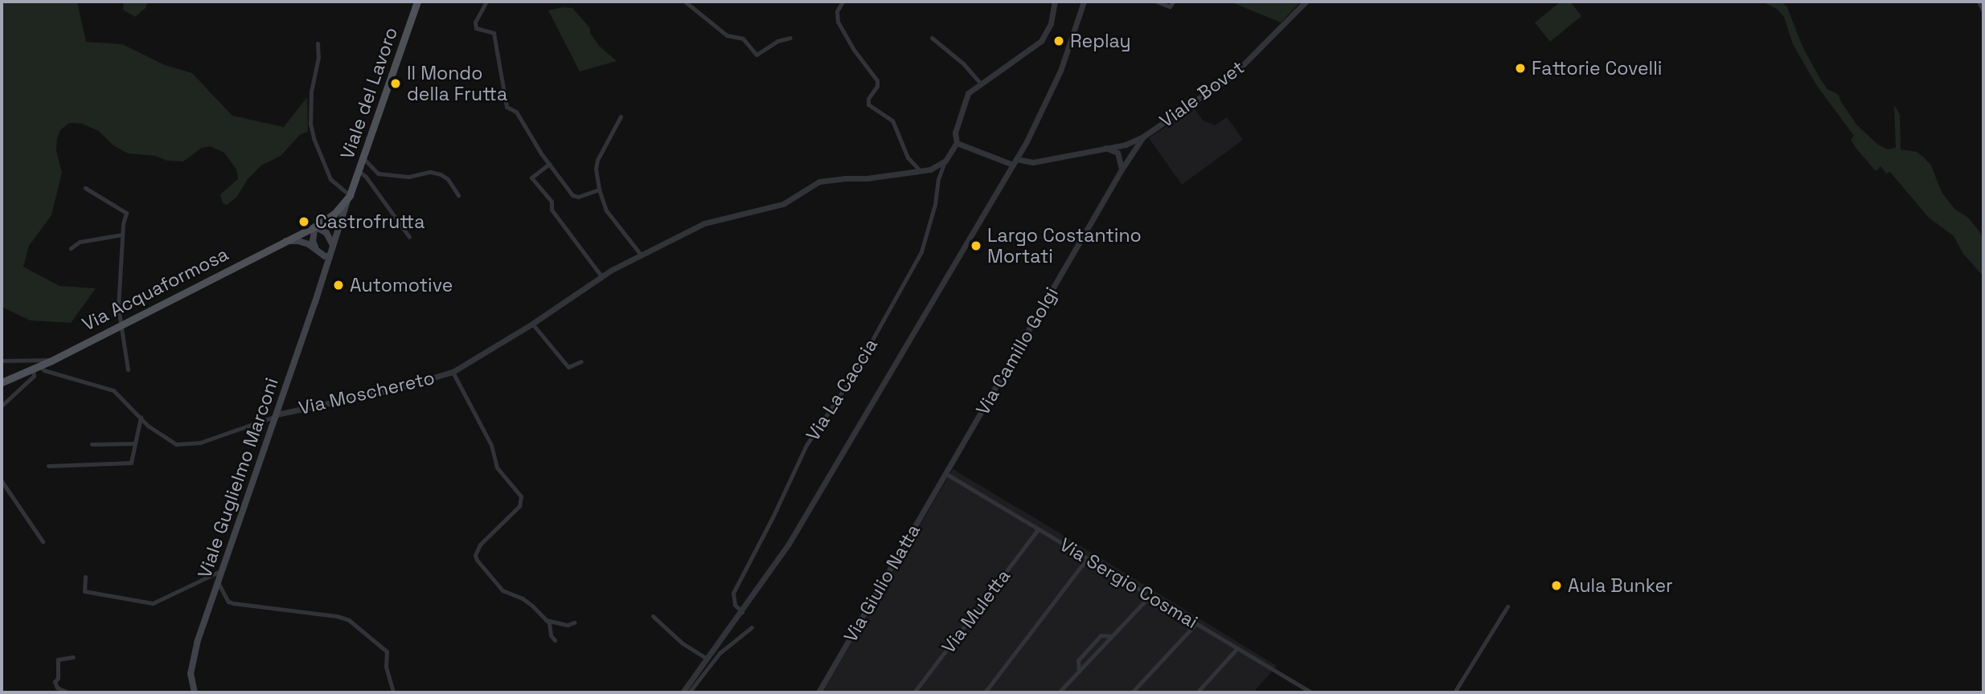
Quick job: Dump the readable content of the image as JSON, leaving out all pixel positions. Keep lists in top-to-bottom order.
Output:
{
  "streets": {
    "main road": ["Viale del Lavoro", "Via Acquaformosa", "Viale Guglielmo Marconi"],
    "street": [
      "Viale Bovet",
      "Via Camillo Golgi",
      "Via La Caccia",
      "Via Moschereto",
      "Via Giulio Natta",
      "Via Sergio Cosmai",
      "Via Muletta"
    ]
  },
  "crossings": [
    ["Viale del Lavoro", "Via Acquaformosa"],
    ["Viale del Lavoro", "Viale Guglielmo Marconi"],
    ["Viale Bovet", "Via Camillo Golgi"],
    ["Via Acquaformosa", "Viale Guglielmo Marconi"],
    ["Via Camillo Golgi", "Via Giulio Natta"],
    ["Via Camillo Golgi", "Via Sergio Cosmai"],
    ["Via La Caccia", "Via Moschereto"],
    ["Via Moschereto", "Viale Guglielmo Marconi"],
    ["Via Giulio Natta", "Via Sergio Cosmai"],
    ["Via Sergio Cosmai", "Via Muletta"]
  ],
  "places": [
    "Replay",
    "Fattorie Covelli",
    "Il Mondo della Frutta",
    "Castrofrutta",
    "Largo Costantino Mortati",
    "Automotive",
    "Aula Bunker"
  ]
}
